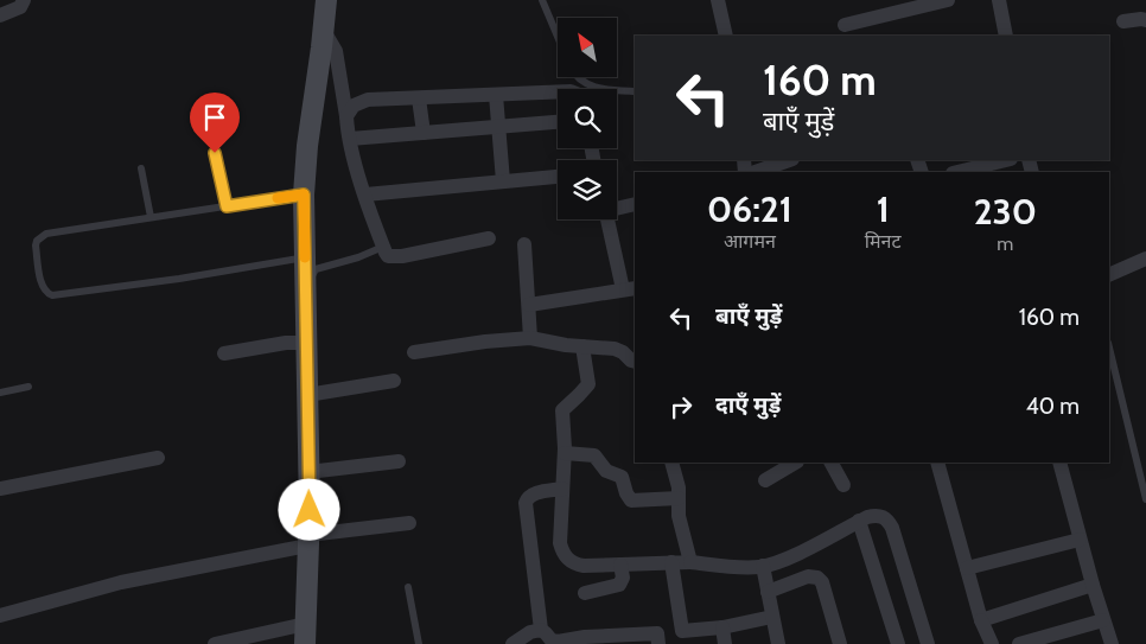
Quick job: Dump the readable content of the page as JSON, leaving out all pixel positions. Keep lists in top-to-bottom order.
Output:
{
  "north": "top left",
  "page": {
    "turn": ["160 m", "बाएँ मुड़ें"],
    "eta": [
      "06:21",
      "आगमन",
      "1",
      "मिनट",
      "230",
      "m"
    ],
    "list": [
      {
        "name": "बाएँ मुड़ें",
        "value": "160 m"
      },
      {
        "name": "दाएँ मुड़ें",
        "value": "40 m"
      }
    ]
  }
}
